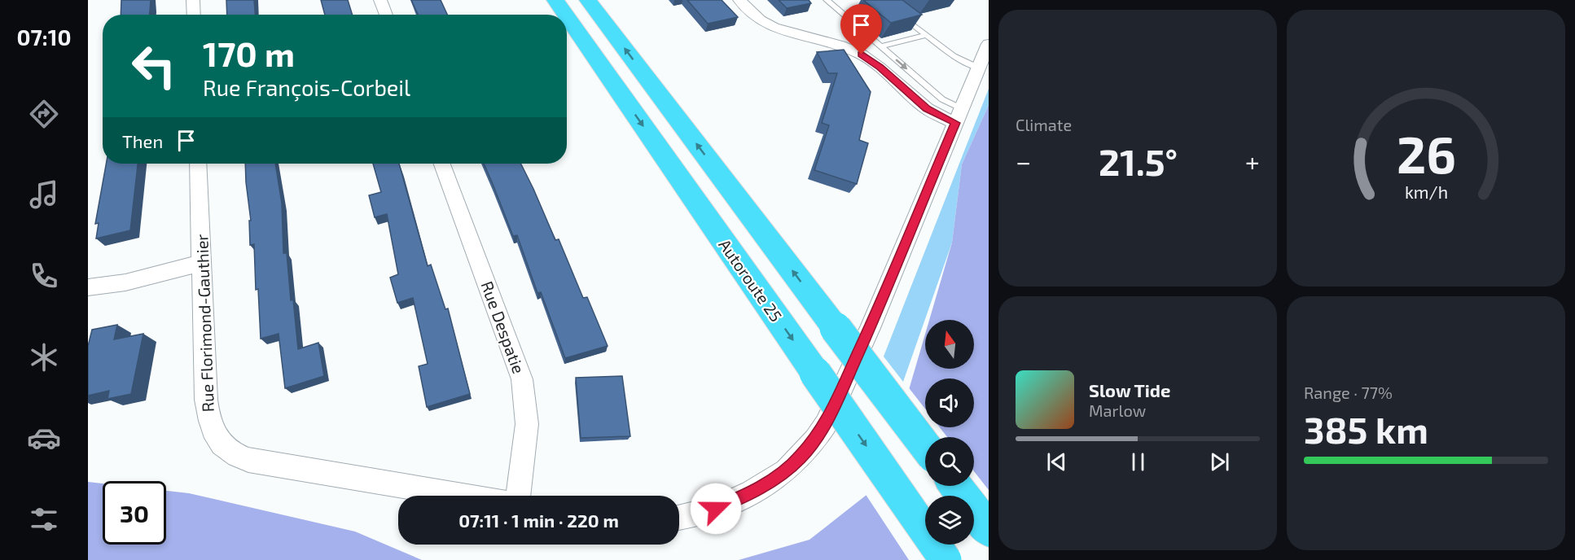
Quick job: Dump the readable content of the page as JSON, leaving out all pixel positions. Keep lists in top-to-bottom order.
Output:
{
  "streets": {
    "highway": ["Autoroute 25"],
    "street": ["Rue Florimond-Gauthier", "Rue Despatie"]
  },
  "north": "top",
  "page": {
    "tabs": "07:10",
    "tile": [
      "Climate",
      ["Range · 77%", "385 km"]
    ],
    "turn": ["170 m", "Rue François-Corbeil"],
    "then": "Then",
    "heat": ["−", "21.5°", "+"],
    "song": ["Slow Tide", "Marlow"],
    "limit": "30",
    "trip": "07:11 · 1 min · 220 m",
    "gauge": ["26", "km/h"]
  }
}
